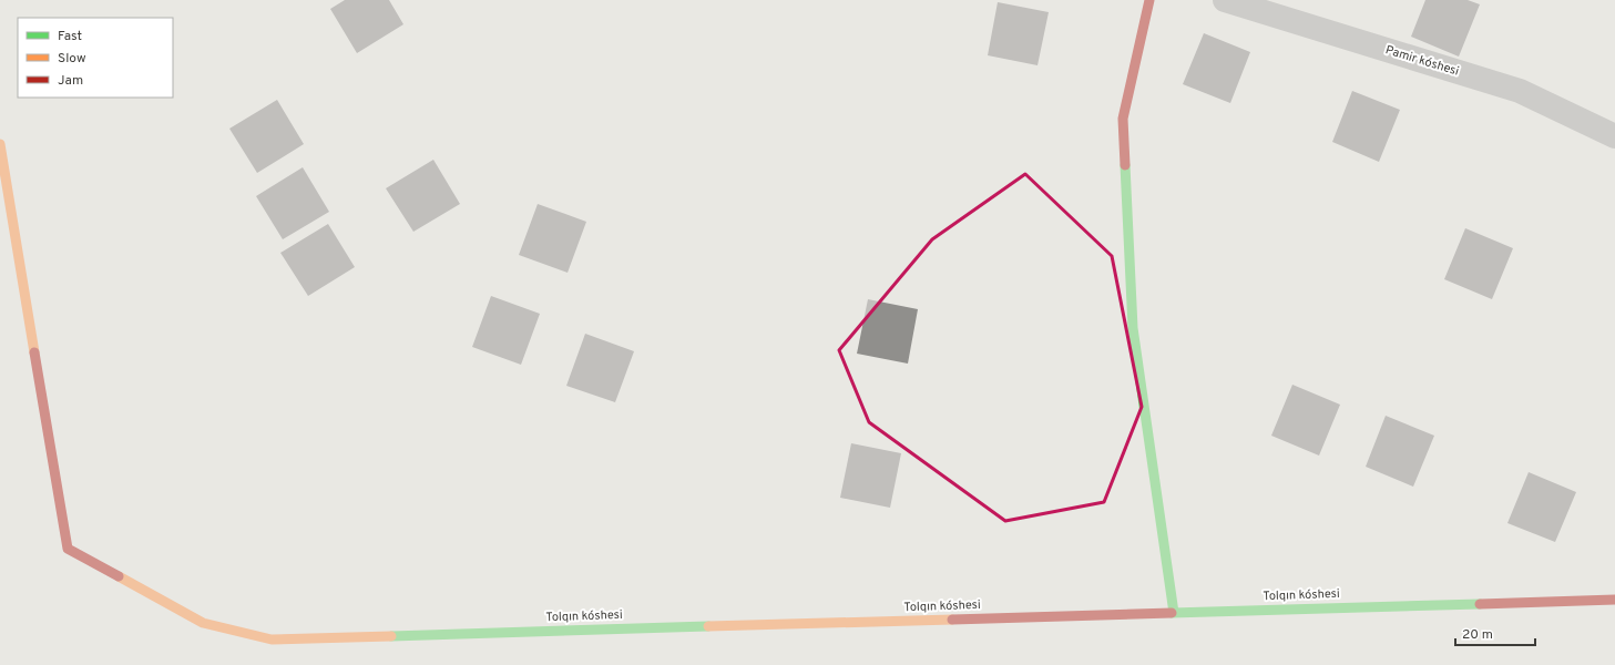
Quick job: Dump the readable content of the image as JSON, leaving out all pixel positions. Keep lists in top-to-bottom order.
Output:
{
  "streets": {
    "street": ["Pamir kóshesi", "Tolqın kóshesi"]
  },
  "legend": ["Fast", "Slow", "Jam"],
  "scale_bar": "20 m"
}
